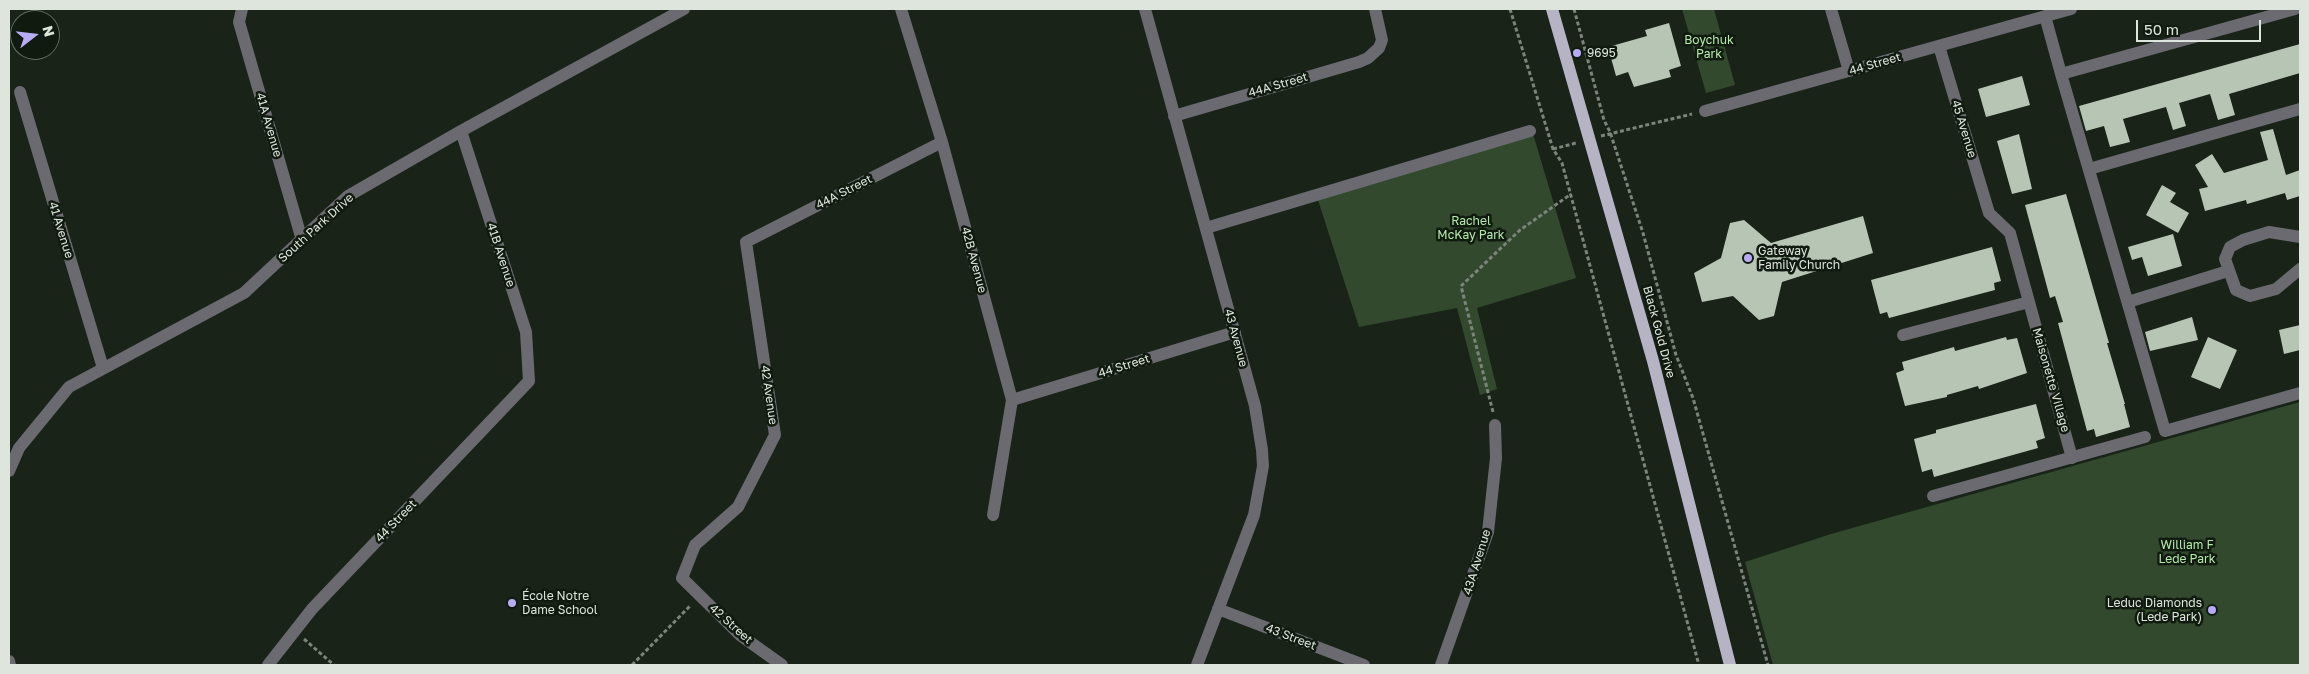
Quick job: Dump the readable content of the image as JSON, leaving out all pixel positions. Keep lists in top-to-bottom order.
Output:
{
  "streets": {
    "main road": ["Black Gold Drive"],
    "street": [
      "44 Street",
      "44A Street",
      "41A Avenue",
      "45 Avenue",
      "South Park Drive",
      "41 Avenue",
      "41B Avenue",
      "42B Avenue",
      "43 Avenue",
      "Maisonette Village",
      "42 Avenue",
      "43A Avenue",
      "42 Street",
      "43 Street"
    ]
  },
  "crossings": [
    ["44 Street", "45 Avenue"],
    ["44 Street", "41B Avenue"],
    ["44 Street", "42B Avenue"],
    ["44 Street", "43 Avenue"],
    ["44A Street", "42B Avenue"],
    ["44A Street", "43 Avenue"],
    ["44A Street", "42 Avenue"],
    ["41A Avenue", "South Park Drive"],
    ["45 Avenue", "Maisonette Village"],
    ["South Park Drive", "41 Avenue"],
    ["South Park Drive", "41B Avenue"],
    ["43 Avenue", "43 Street"],
    ["42 Avenue", "42 Street"]
  ],
  "parks": ["Boychuk Park", "Rachel McKay Park", "William F Lede Park"],
  "places": [
    "9695",
    "Gateway Family Church",
    "École Notre Dame School",
    "Leduc Diamonds (Lede Park)"
  ],
  "scale_bar": "50 m",
  "north": "right"
}
